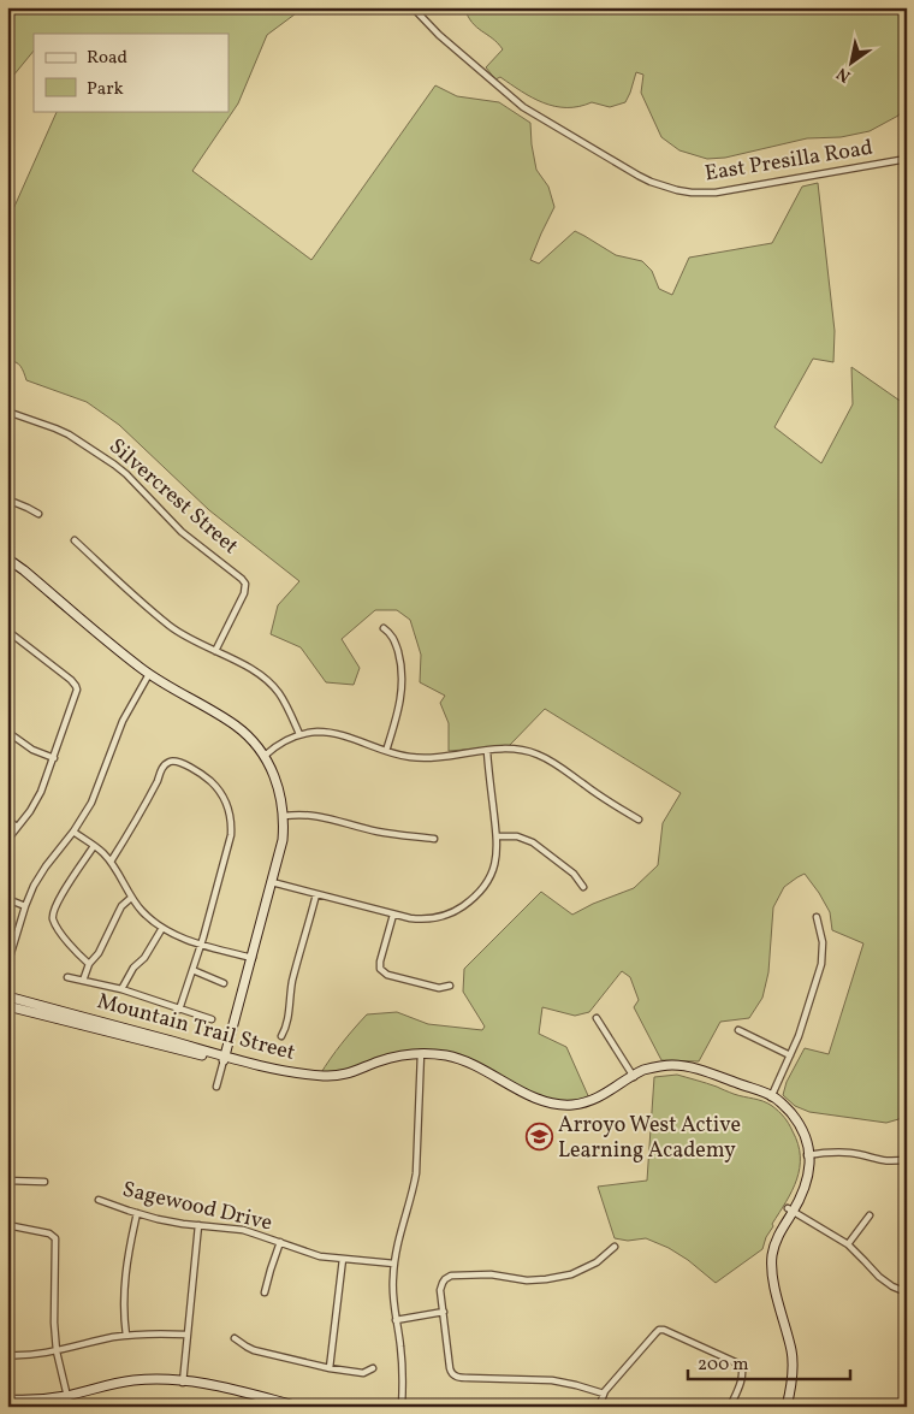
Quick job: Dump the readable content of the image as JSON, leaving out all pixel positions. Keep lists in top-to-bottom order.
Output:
{
  "streets": {
    "street": [
      "East Presilla Road",
      "Silvercrest Street",
      "Mountain Trail Street",
      "Sagewood Drive"
    ]
  },
  "places": {
    "school or university": ["Arroyo West Active Learning Academy"]
  },
  "legend": ["Road", "Park"],
  "scale_bar": "200 m",
  "north": "bottom left"
}
